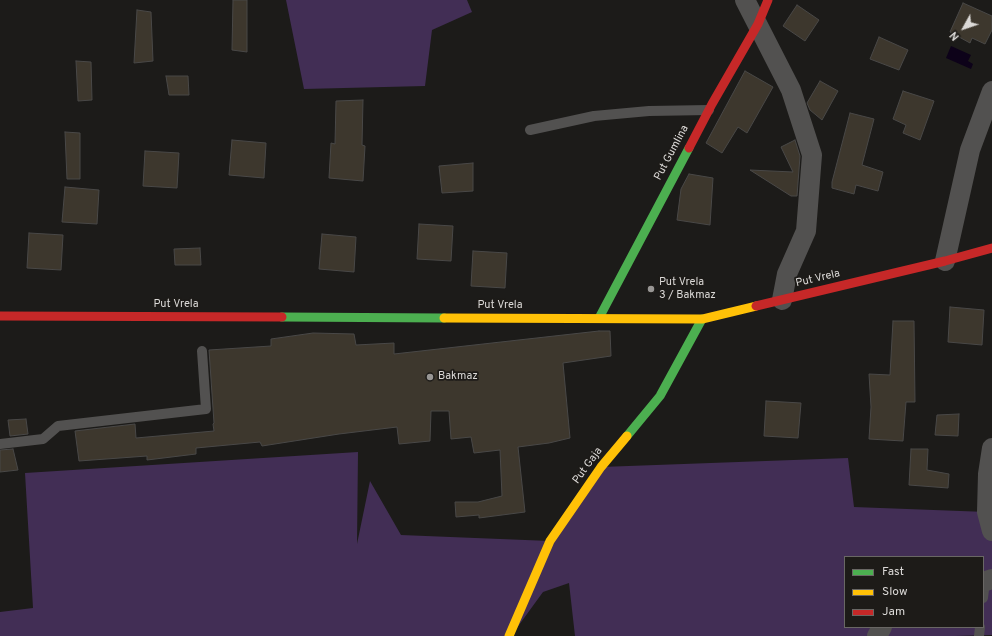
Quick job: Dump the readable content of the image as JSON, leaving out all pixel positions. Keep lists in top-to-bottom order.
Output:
{
  "streets": {
    "main road": ["Put Gumlina", "Put Vrela", "Put Gaja"]
  },
  "crossings": [
    ["Put Gumlina", "Put Vrela"],
    ["Put Vrela", "Put Gaja"]
  ],
  "places": ["Put Vrela 3 / Bakmaz", "Bakmaz"],
  "legend": ["Fast", "Slow", "Jam"],
  "north": "bottom left"
}
